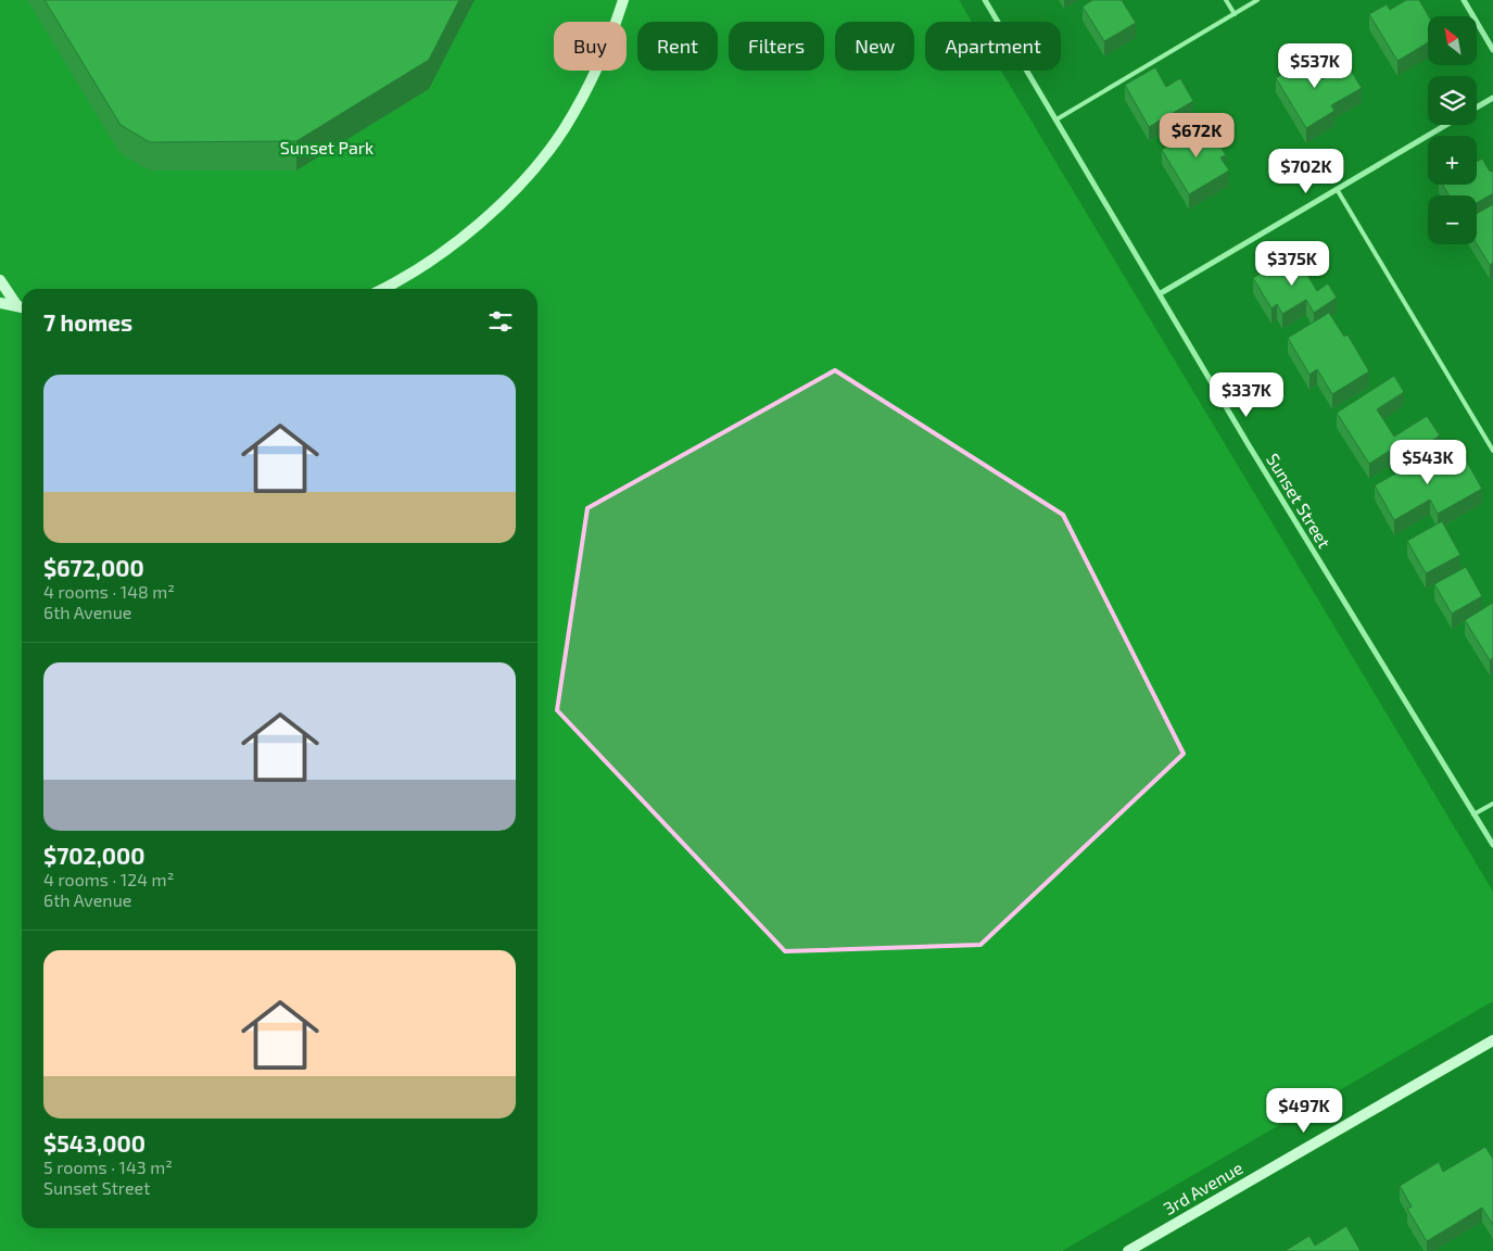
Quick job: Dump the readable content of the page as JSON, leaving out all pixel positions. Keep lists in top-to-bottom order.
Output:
{
  "streets": {
    "street": ["Sunset Street", "3rd Avenue"]
  },
  "parks": ["Sunset Park"],
  "north": "top left",
  "page": {
    "map_buttons": ["+", "−"],
    "chip": [
      "Buy",
      "Rent",
      "Filters",
      "New",
      "Apartment"
    ],
    "price": [
      "$537K",
      "$672K",
      "$702K",
      "$375K",
      "$337K",
      "$543K",
      "$497K"
    ],
    "heading": "7 homes",
    "list": [
      {
        "name": "$672,000",
        "note": "4 rooms · 148 m² · 6th Avenue"
      },
      {
        "name": "$702,000",
        "note": "4 rooms · 124 m² · 6th Avenue"
      },
      {
        "name": "$543,000",
        "note": "5 rooms · 143 m² · Sunset Street"
      }
    ]
  }
}
